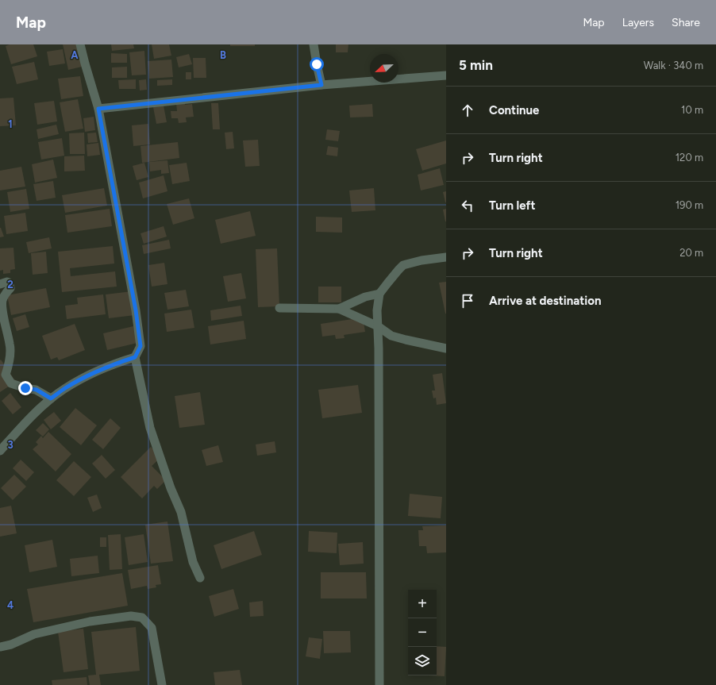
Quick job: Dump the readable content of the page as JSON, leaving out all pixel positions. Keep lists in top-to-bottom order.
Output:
{
  "north": "bottom left",
  "page": {
    "header": "Map",
    "nav": ["Map", "Layers", "Share"],
    "heading": ["5 min", "Walk · 340 m"],
    "list": [
      ["Continue", "10 m"],
      ["Turn right", "120 m"],
      ["Turn left", "190 m"],
      ["Turn right", "20 m"],
      "Arrive at destination"
    ],
    "map_buttons": ["+", "−"]
  },
  "grid": {
    "columns": ["A", "B"],
    "rows": [
      "1",
      "2",
      "3",
      "4"
    ]
  }
}
